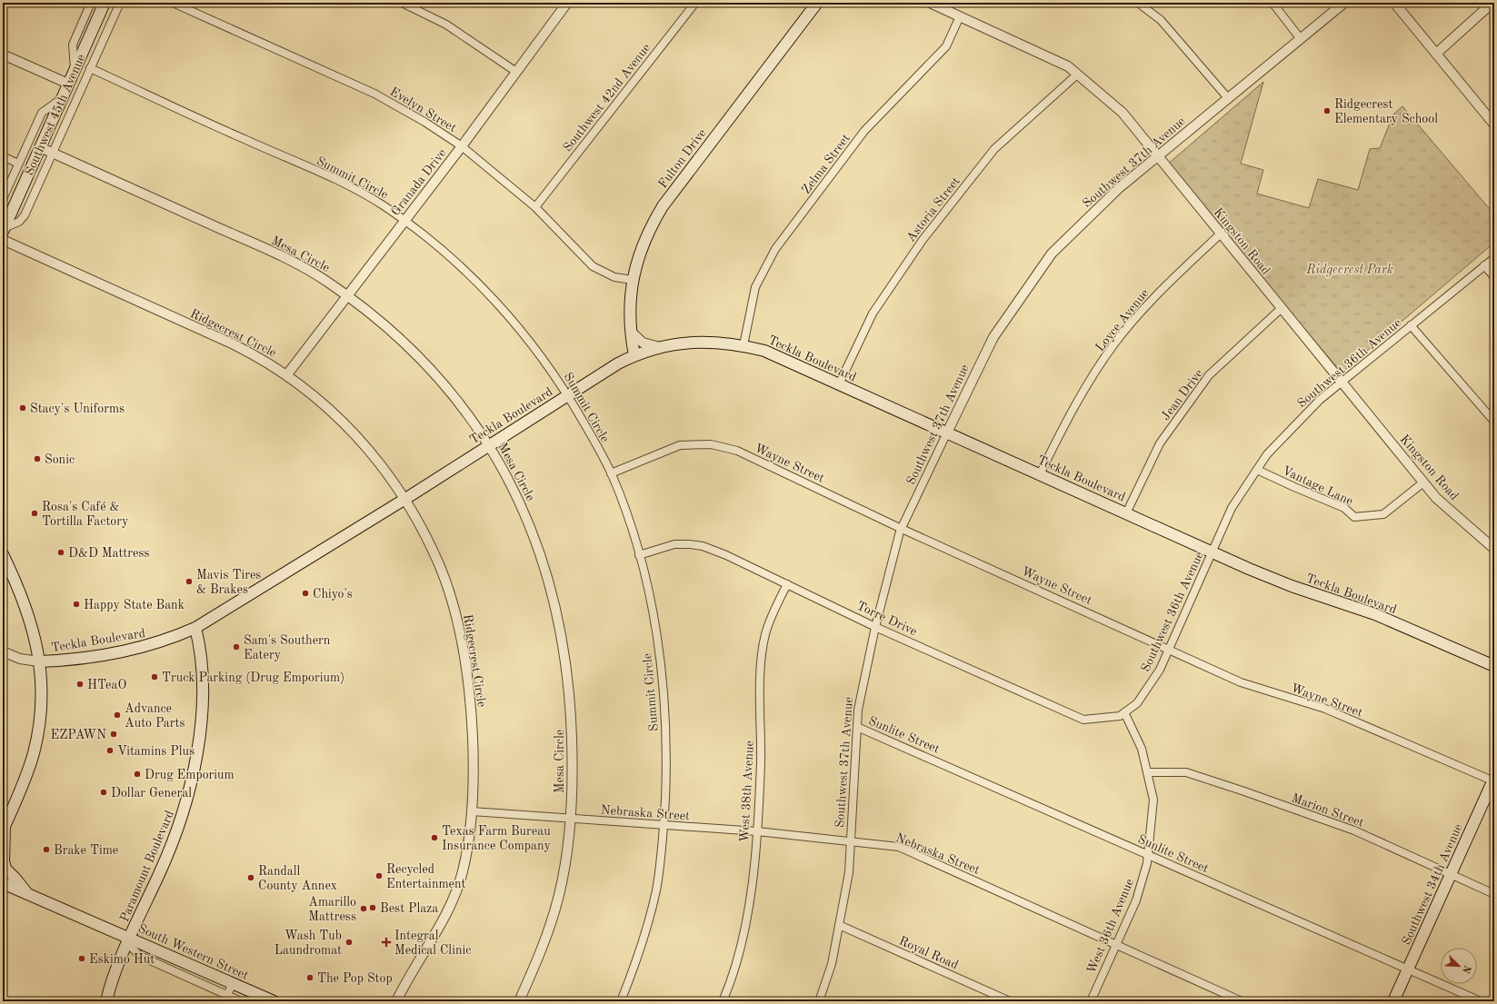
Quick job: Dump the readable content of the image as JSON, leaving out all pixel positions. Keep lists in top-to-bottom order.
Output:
{
  "streets": {
    "main road": [
      "Southwest 45th Avenue",
      "Fulton Drive",
      "Teckla Boulevard",
      "Paramount Boulevard",
      "Southwest 34th Avenue",
      "South Western Street"
    ],
    "street": [
      "Southwest 42nd Avenue",
      "Evelyn Street",
      "Southwest 37th Avenue",
      "Zelma Street",
      "Summit Circle",
      "Granada Drive",
      "Astoria Street",
      "Kingston Road",
      "Mesa Circle",
      "Loyce Avenue",
      "Ridgecrest Circle",
      "Southwest 36th Avenue",
      "Jean Drive",
      "Wayne Street",
      "Vantage Lane",
      "Torre Drive",
      "Sunlite Street",
      "West 38th Avenue",
      "Marion Street",
      "Nebraska Street",
      "West 36th Avenue",
      "Royal Road"
    ]
  },
  "crossings": [
    ["Southwest 42nd Avenue", "Evelyn Street"],
    ["Evelyn Street", "Fulton Drive"],
    ["Evelyn Street", "Granada Drive"],
    ["Southwest 45th Avenue", "Summit Circle"],
    ["Southwest 45th Avenue", "Mesa Circle"],
    ["Fulton Drive", "Teckla Boulevard"],
    ["Southwest 37th Avenue", "Kingston Road"],
    ["Southwest 37th Avenue", "Teckla Boulevard"],
    ["Southwest 37th Avenue", "Wayne Street"],
    ["Southwest 37th Avenue", "Torre Drive"],
    ["Southwest 37th Avenue", "Sunlite Street"],
    ["Southwest 37th Avenue", "Nebraska Street"],
    ["Southwest 37th Avenue", "Royal Road"],
    ["Zelma Street", "Kingston Road"],
    ["Zelma Street", "Teckla Boulevard"],
    ["Summit Circle", "Granada Drive"],
    ["Summit Circle", "Teckla Boulevard"],
    ["Summit Circle", "Wayne Street"],
    ["Summit Circle", "Torre Drive"],
    ["Summit Circle", "Nebraska Street"],
    ["Granada Drive", "Mesa Circle"],
    ["Granada Drive", "Ridgecrest Circle"],
    ["Astoria Street", "Kingston Road"],
    ["Astoria Street", "Teckla Boulevard"],
    ["Kingston Road", "Loyce Avenue"],
    ["Kingston Road", "Southwest 36th Avenue"],
    ["Kingston Road", "Jean Drive"],
    ["Kingston Road", "Vantage Lane"],
    ["Mesa Circle", "Teckla Boulevard"],
    ["Mesa Circle", "Nebraska Street"],
    ["Loyce Avenue", "Teckla Boulevard"],
    ["Ridgecrest Circle", "Teckla Boulevard"],
    ["Ridgecrest Circle", "Nebraska Street"],
    ["Teckla Boulevard", "Southwest 36th Avenue"],
    ["Teckla Boulevard", "Jean Drive"],
    ["Teckla Boulevard", "Paramount Boulevard"],
    ["Southwest 36th Avenue", "Wayne Street"],
    ["Southwest 36th Avenue", "Vantage Lane"],
    ["Southwest 36th Avenue", "Torre Drive"],
    ["Southwest 36th Avenue", "West 36th Avenue"],
    ["Wayne Street", "Southwest 34th Avenue"],
    ["Torre Drive", "West 38th Avenue"],
    ["Torre Drive", "West 36th Avenue"],
    ["Sunlite Street", "Southwest 34th Avenue"],
    ["Sunlite Street", "West 36th Avenue"],
    ["West 38th Avenue", "Nebraska Street"],
    ["Marion Street", "Southwest 34th Avenue"],
    ["Marion Street", "West 36th Avenue"],
    ["Nebraska Street", "West 36th Avenue"],
    ["Paramount Boulevard", "South Western Street"]
  ],
  "parks": ["Ridgecrest Park"],
  "places": {
    "other": [
      "Ridgecrest Elementary School",
      "Stacy's Uniforms",
      "Sonic",
      "Rosa's Café & Tortilla Factory",
      "D&D Mattress",
      "Mavis Tires & Brakes",
      "Chiyo's",
      "Happy State Bank",
      "Sam's Southern Eatery",
      "Truck Parking (Drug Emporium)",
      "HTeaO",
      "Advance Auto Parts",
      "EZPAWN",
      "Vitamins Plus",
      "Drug Emporium",
      "Dollar General",
      "Texas Farm Bureau Insurance Company",
      "Brake Time",
      "Recycled Entertainment",
      "Randall County Annex",
      "Best Plaza",
      "Amarillo Mattress",
      "Wash Tub Laundromat",
      "Eskimo Hut",
      "The Pop Stop"
    ],
    "health": ["Integral Medical Clinic"]
  },
  "north": "bottom right"
}
